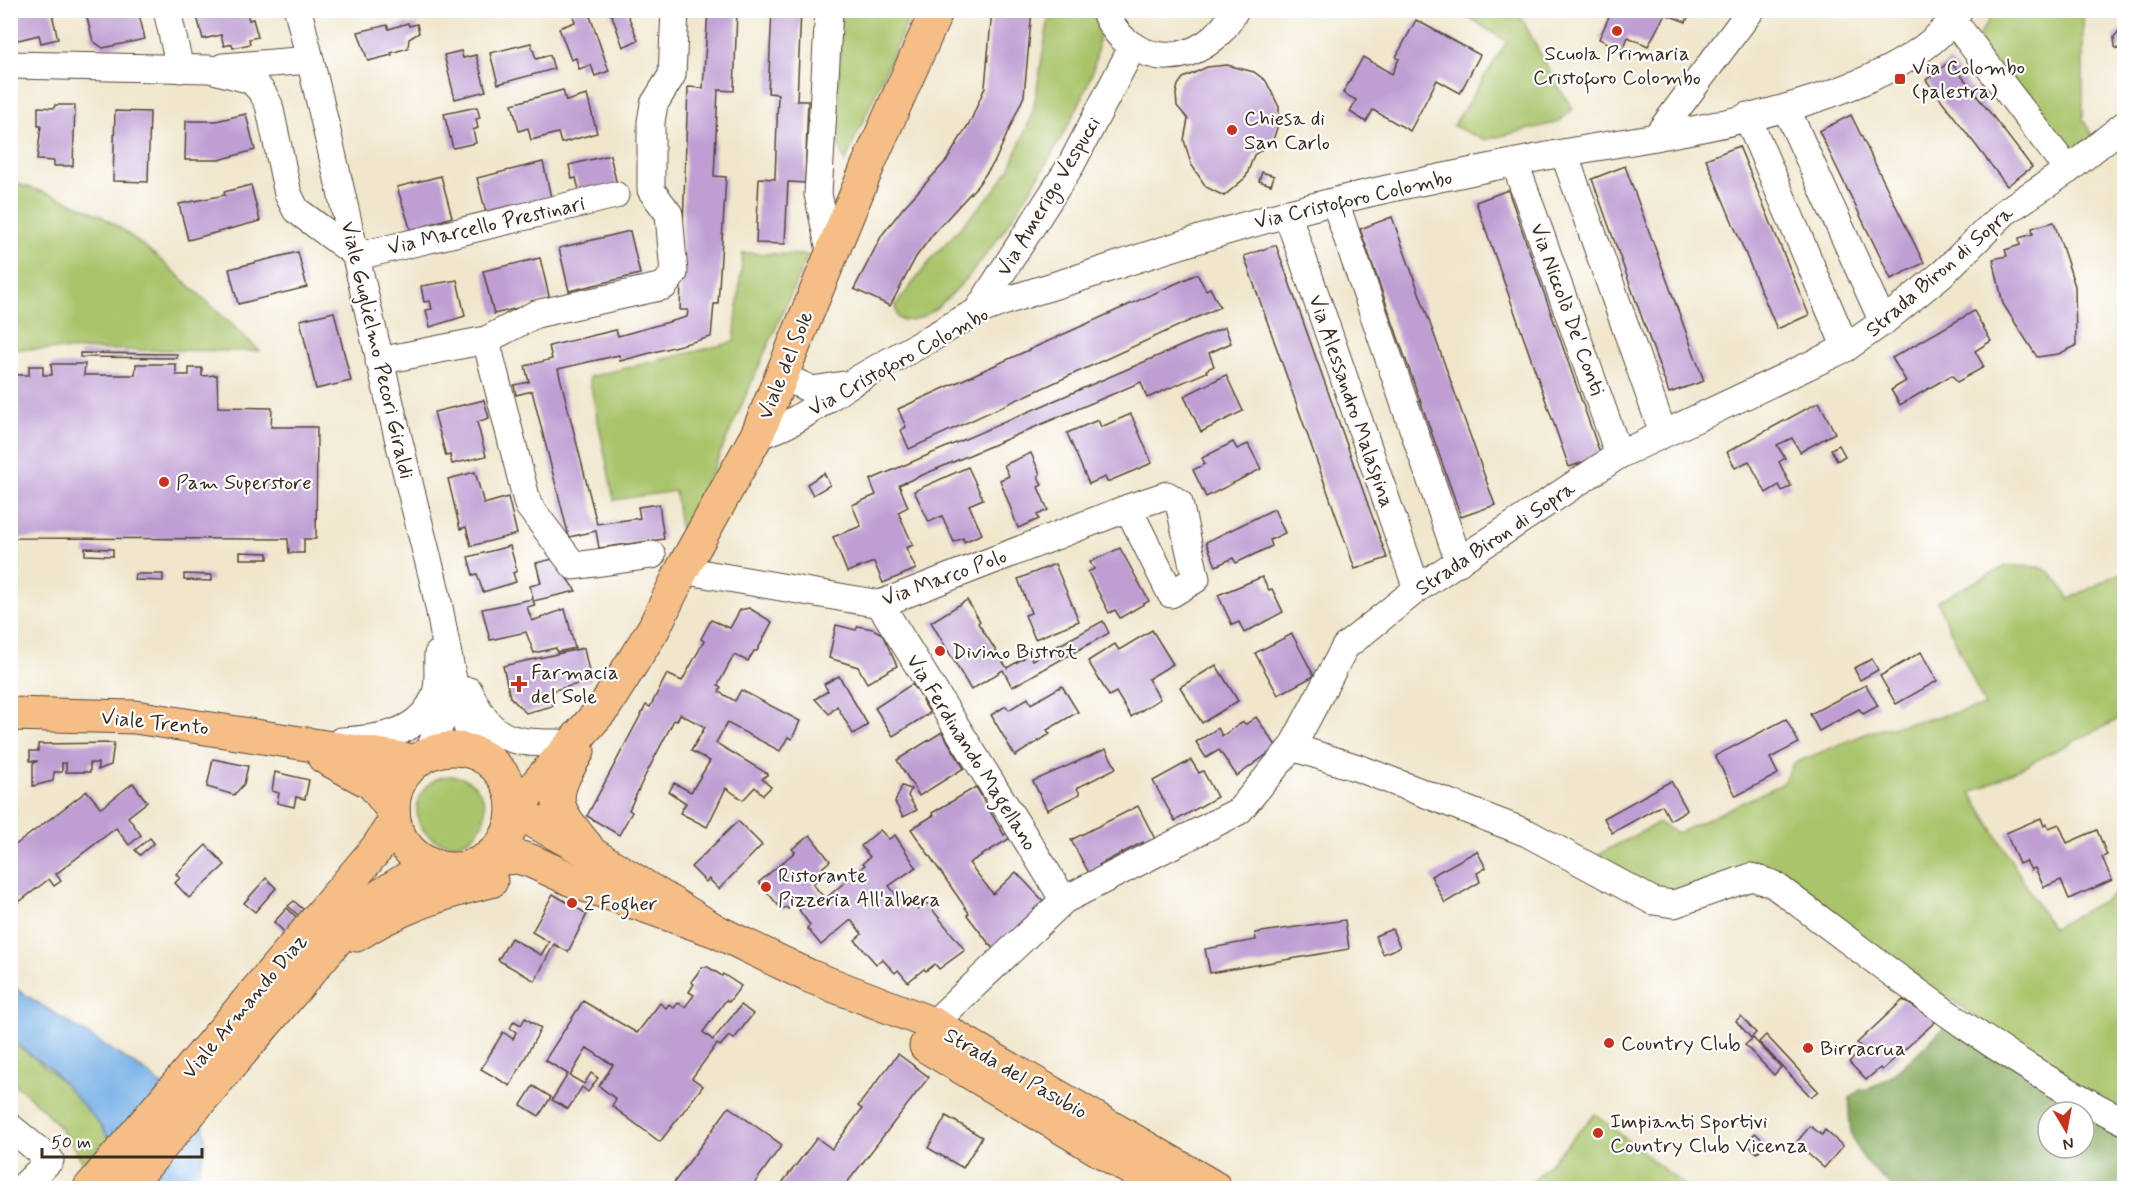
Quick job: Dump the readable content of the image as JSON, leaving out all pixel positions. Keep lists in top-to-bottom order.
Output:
{
  "streets": {
    "main road": [
      "Viale del Sole",
      "Viale Trento",
      "Viale Armando Diaz",
      "Strada del Pasubio"
    ],
    "street": [
      "Via Amerigo Vespucci",
      "Via Cristoforo Colombo",
      "Via Marcello Prestinari",
      "Strada Biron di Sopra",
      "Via Niccolò De' Conti",
      "Viale Guglielmo Pecori Giraldi",
      "Via Alessandro Malaspina",
      "Via Marco Polo",
      "Via Ferdinando Magellano"
    ]
  },
  "crossings": [
    ["Via Amerigo Vespucci", "Via Cristoforo Colombo"],
    ["Via Cristoforo Colombo", "Via Niccolò De' Conti"],
    ["Via Cristoforo Colombo", "Viale del Sole"],
    ["Via Cristoforo Colombo", "Via Alessandro Malaspina"],
    ["Via Marcello Prestinari", "Viale Guglielmo Pecori Giraldi"],
    ["Strada Biron di Sopra", "Via Niccolò De' Conti"],
    ["Strada Biron di Sopra", "Via Alessandro Malaspina"],
    ["Strada Biron di Sopra", "Via Ferdinando Magellano"],
    ["Strada Biron di Sopra", "Strada del Pasubio"],
    ["Viale Guglielmo Pecori Giraldi", "Viale del Sole"],
    ["Viale Guglielmo Pecori Giraldi", "Viale Trento"],
    ["Viale Guglielmo Pecori Giraldi", "Viale Armando Diaz"],
    ["Viale Guglielmo Pecori Giraldi", "Strada del Pasubio"],
    ["Viale del Sole", "Via Marco Polo"],
    ["Viale del Sole", "Viale Trento"],
    ["Viale del Sole", "Viale Armando Diaz"],
    ["Viale del Sole", "Strada del Pasubio"],
    ["Via Marco Polo", "Via Ferdinando Magellano"],
    ["Viale Trento", "Viale Armando Diaz"],
    ["Viale Trento", "Strada del Pasubio"],
    ["Viale Armando Diaz", "Strada del Pasubio"]
  ],
  "places": {
    "other": [
      "Scuola Primaria Cristoforo Colombo",
      "Chiesa di San Carlo",
      "Pam Superstore",
      "Divino Bistrot",
      "Ristorante Pizzeria All'albera",
      "2 Fogher",
      "Country Club",
      "Birracrua",
      "Impianti Sportivi Country Club Vicenza"
    ],
    "transit": ["Via Colombo (palestra)"],
    "health": ["Farmacia del Sole"]
  },
  "scale_bar": "50 m",
  "north": "bottom"
}
